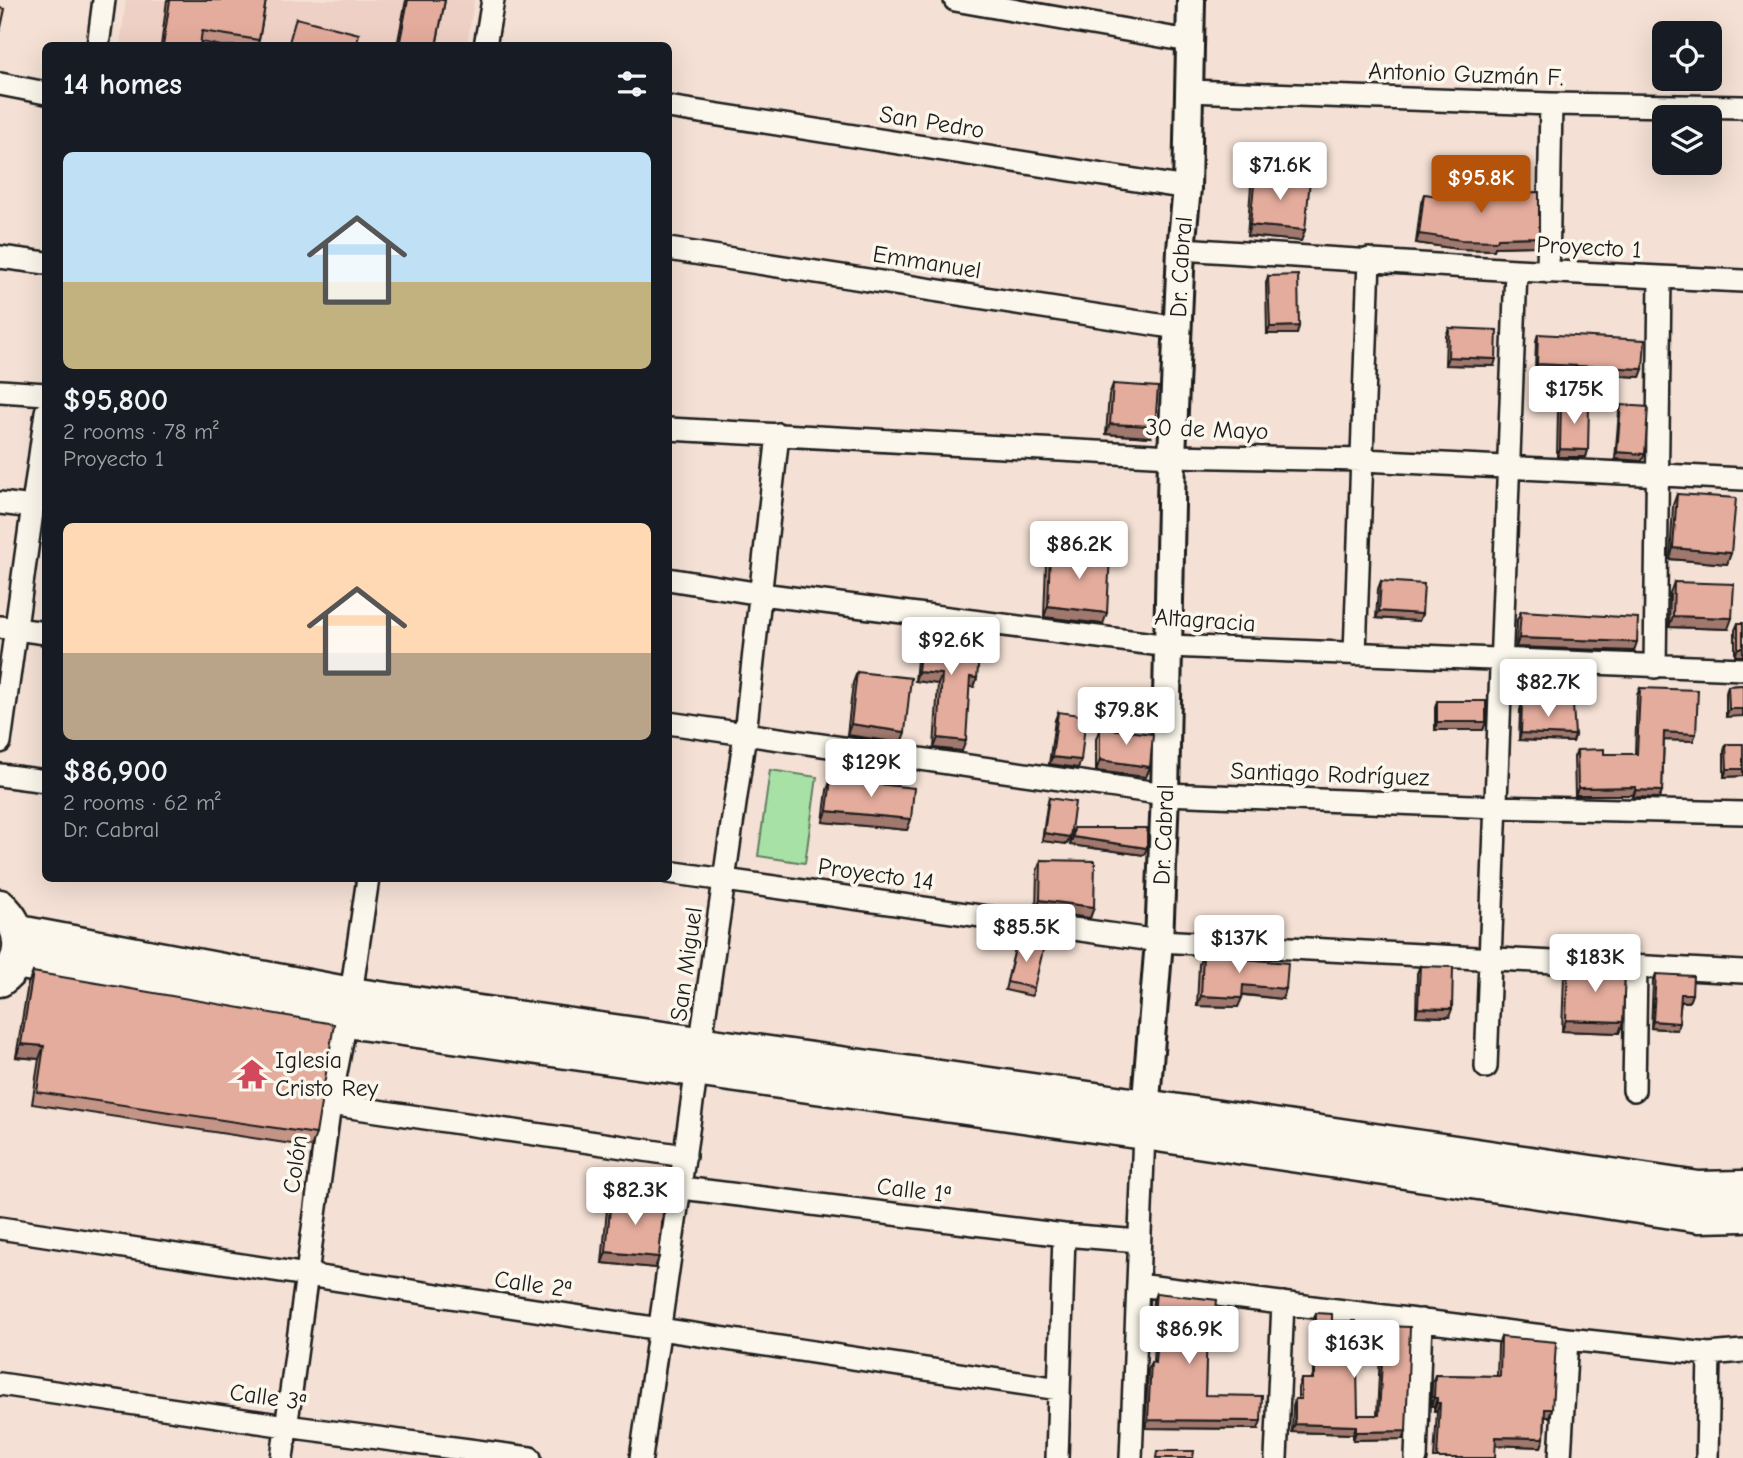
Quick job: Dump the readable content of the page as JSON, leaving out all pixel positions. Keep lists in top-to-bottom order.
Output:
{
  "streets": {
    "street": [
      "Antonio Guzmán F.",
      "San Pedro",
      "Proyecto 1",
      "Emmanuel",
      "Dr. Cabral",
      "30 de Mayo",
      "Altagracia",
      "Santiago Rodríguez",
      "Proyecto 14",
      "San Miguel",
      "Colón",
      "Calle 1ª",
      "Calle 2ª",
      "Calle 3ª"
    ]
  },
  "crossings": [
    ["Antonio Guzmán F.", "Dr. Cabral"],
    ["San Pedro", "Dr. Cabral"],
    ["Proyecto 1", "Dr. Cabral"],
    ["Emmanuel", "Dr. Cabral"],
    ["Dr. Cabral", "30 de Mayo"],
    ["Dr. Cabral", "Altagracia"],
    ["Dr. Cabral", "Santiago Rodríguez"],
    ["Dr. Cabral", "Proyecto 14"],
    ["Dr. Cabral", "Calle 1ª"],
    ["30 de Mayo", "San Miguel"],
    ["Altagracia", "San Miguel"],
    ["Santiago Rodríguez", "San Miguel"],
    ["Proyecto 14", "San Miguel"],
    ["San Miguel", "Calle 1ª"],
    ["San Miguel", "Calle 2ª"],
    ["Colón", "Calle 2ª"],
    ["Colón", "Calle 3ª"]
  ],
  "places": {
    "temple": ["Iglesia Cristo Rey"]
  },
  "page": {
    "heading": "14 homes",
    "list": [
      {
        "name": "$95,800",
        "note": "2 rooms · 78 m² · Proyecto 1"
      },
      {
        "name": "$86,900",
        "note": "2 rooms · 62 m² · Dr. Cabral"
      }
    ],
    "price": [
      "$71.6K",
      "$95.8K",
      "$175K",
      "$86.2K",
      "$92.6K",
      "$82.7K",
      "$79.8K",
      "$129K",
      "$85.5K",
      "$137K",
      "$183K",
      "$82.3K",
      "$86.9K",
      "$163K"
    ]
  }
}
